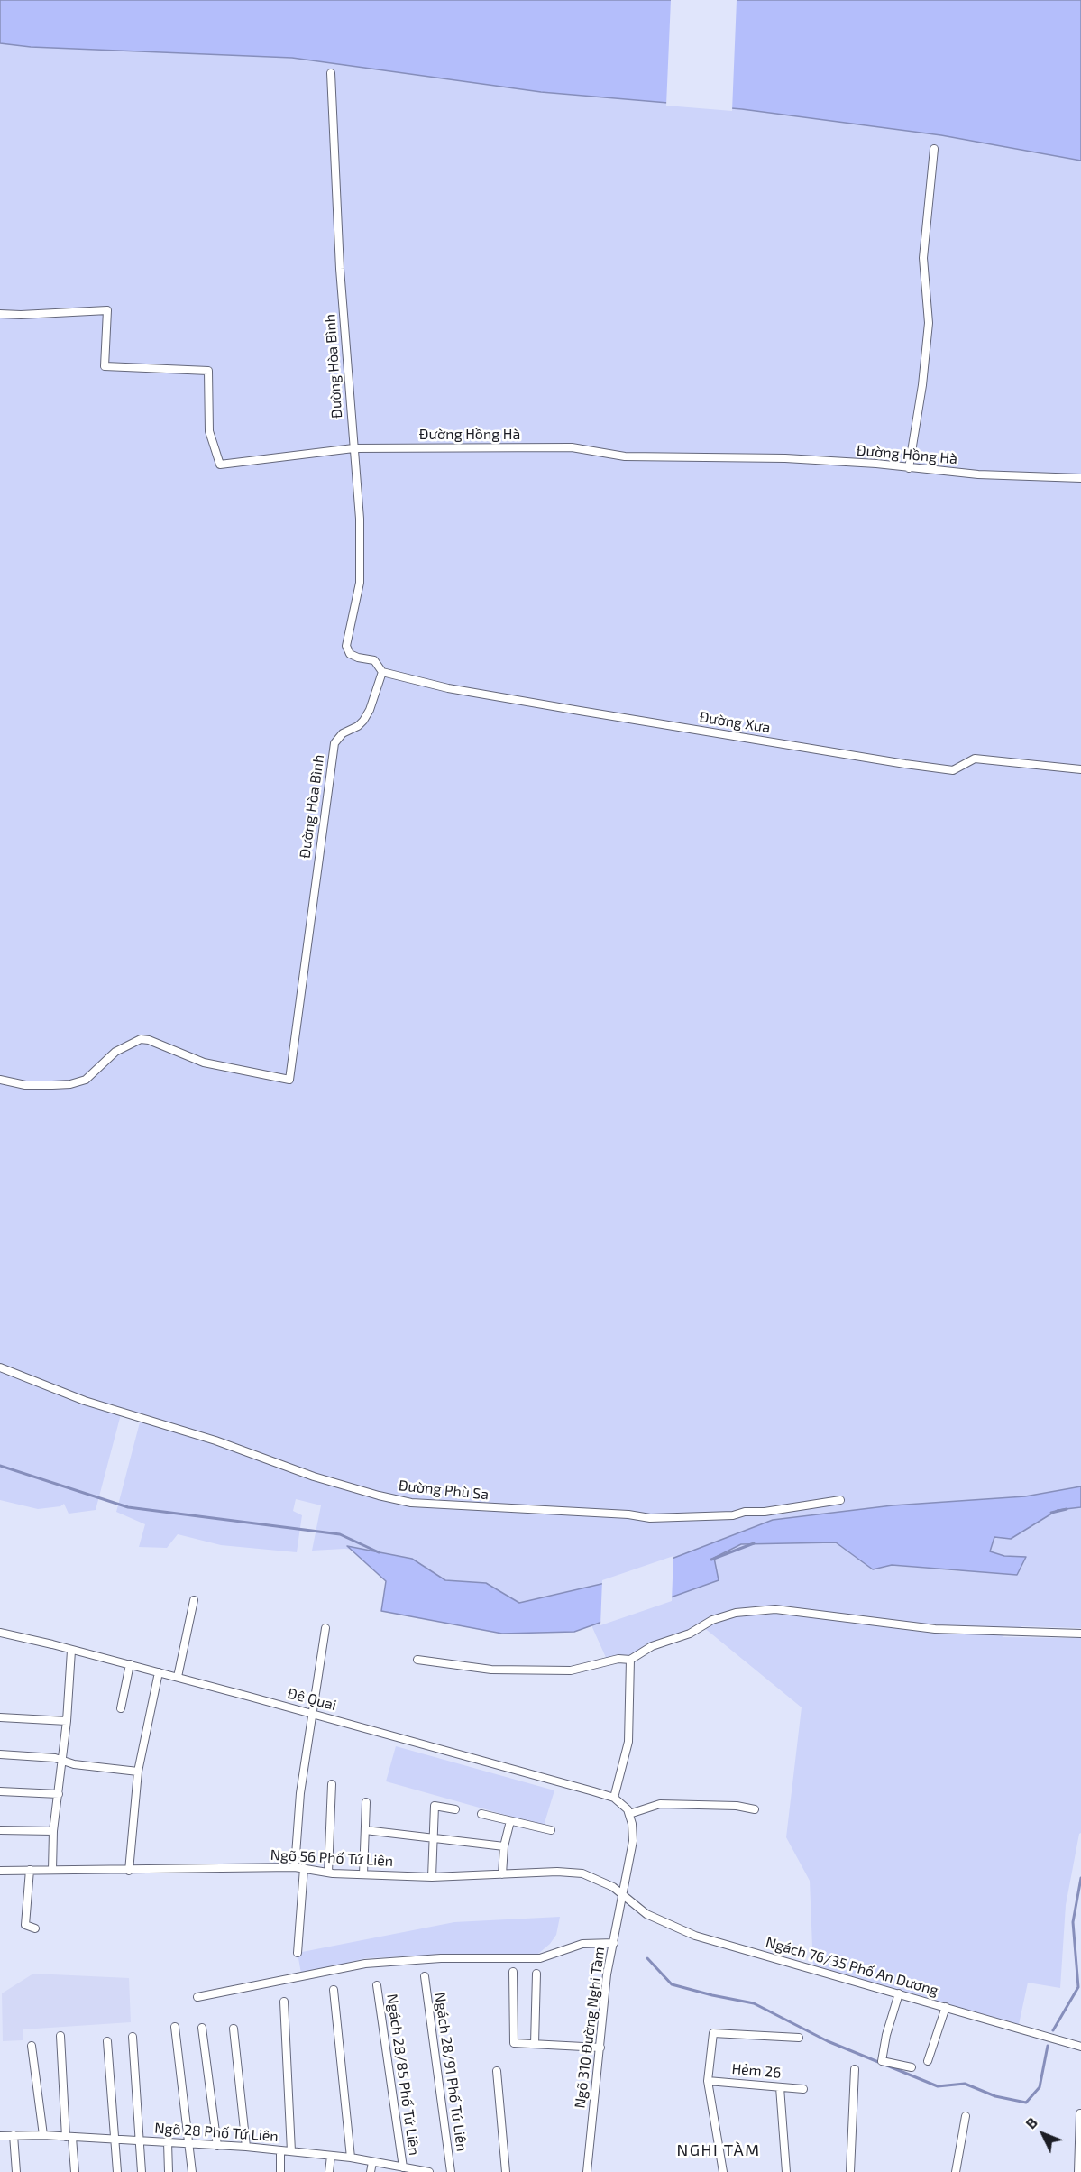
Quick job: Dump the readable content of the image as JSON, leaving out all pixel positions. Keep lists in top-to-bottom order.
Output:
{
  "streets": {
    "street": [
      "Đường Hòa Bình",
      "Đường Hồng Hà",
      "Đường Xưa",
      "Đường Phù Sa",
      "Đê Quai",
      "Ngõ 56 Phố Tứ Liên",
      "Ngách 76/35 Phố An Dương",
      "Ngõ 310 Đường Nghi Tàm",
      "Hẻm 26",
      "Ngách 28/91 Phố Tứ Liên",
      "Ngách 28/85 Phố Tứ Liên",
      "Ngõ 28 Phố Tứ Liên"
    ]
  },
  "crossings": [
    ["Đường Hòa Bình", "Đường Hồng Hà"],
    ["Đường Hòa Bình", "Đường Xưa"],
    ["Ngõ 56 Phố Tứ Liên", "Ngách 76/35 Phố An Dương"],
    ["Ngõ 56 Phố Tứ Liên", "Ngõ 310 Đường Nghi Tàm"],
    ["Ngách 76/35 Phố An Dương", "Ngõ 310 Đường Nghi Tàm"],
    ["Ngách 28/85 Phố Tứ Liên", "Ngõ 28 Phố Tứ Liên"]
  ],
  "districts": ["NGHI TÀM"],
  "north": "top left"
}
